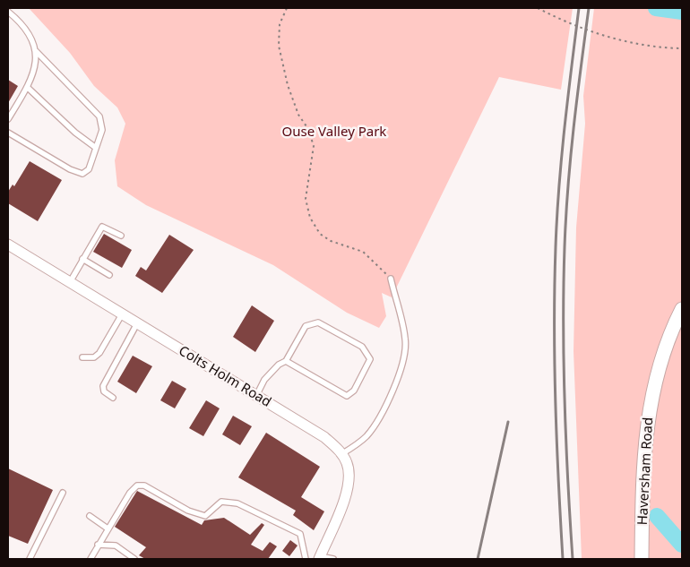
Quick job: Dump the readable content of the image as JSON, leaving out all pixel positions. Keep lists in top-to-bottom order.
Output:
{
  "streets": {
    "street": ["Colts Holm Road", "Haversham Road"]
  },
  "parks": ["Ouse Valley Park"]
}
